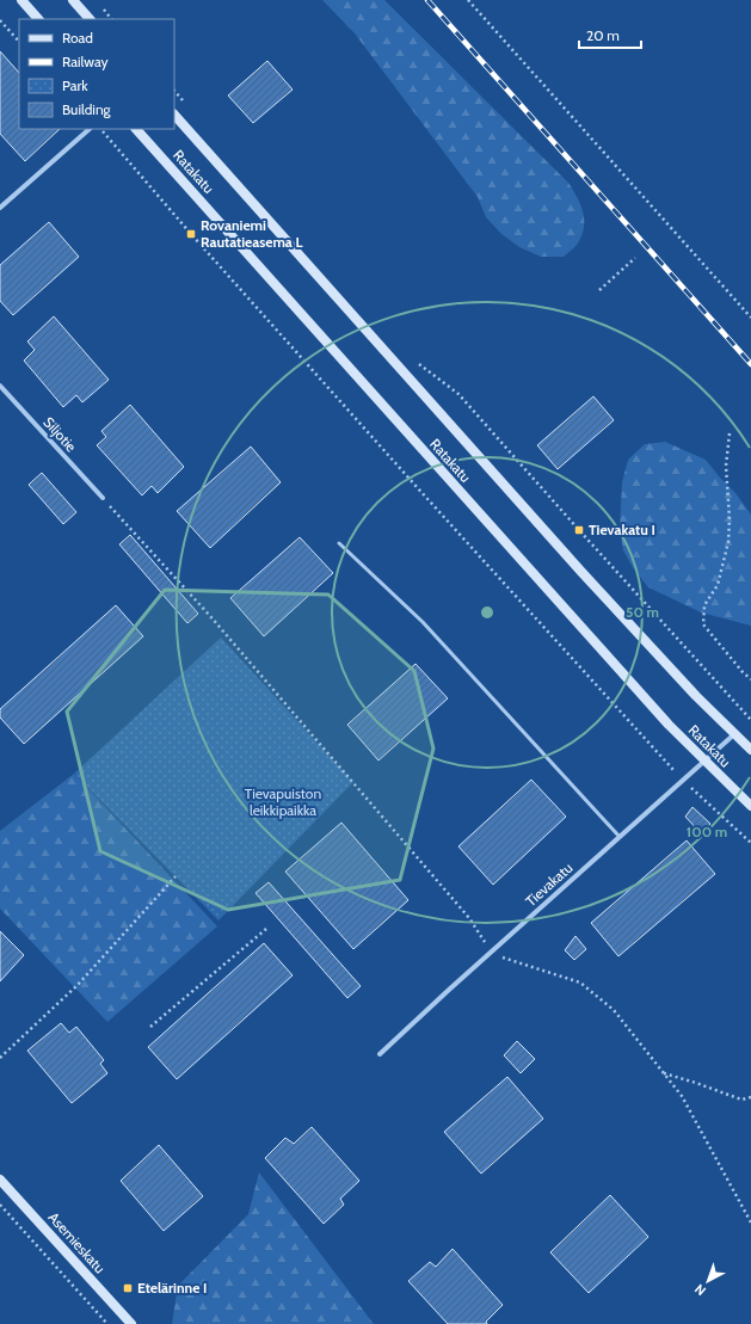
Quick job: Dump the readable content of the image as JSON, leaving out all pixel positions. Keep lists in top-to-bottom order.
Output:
{
  "streets": {
    "main road": ["Ratakatu", "Asemieskatu"],
    "street": ["Siljotie", "Tievakatu"]
  },
  "crossings": [
    ["Ratakatu", "Tievakatu"]
  ],
  "parks": ["Tievapuiston leikkipaikka"],
  "places": {
    "transit": ["Rovaniemi Rautatieasema L", "Tievakatu I", "Etelärinne I"]
  },
  "legend": [
    "Road",
    "Railway",
    "Park",
    "Building"
  ],
  "scale_bar": "20 m",
  "north": "bottom left",
  "rings": ["50 m", "100 m"]
}
